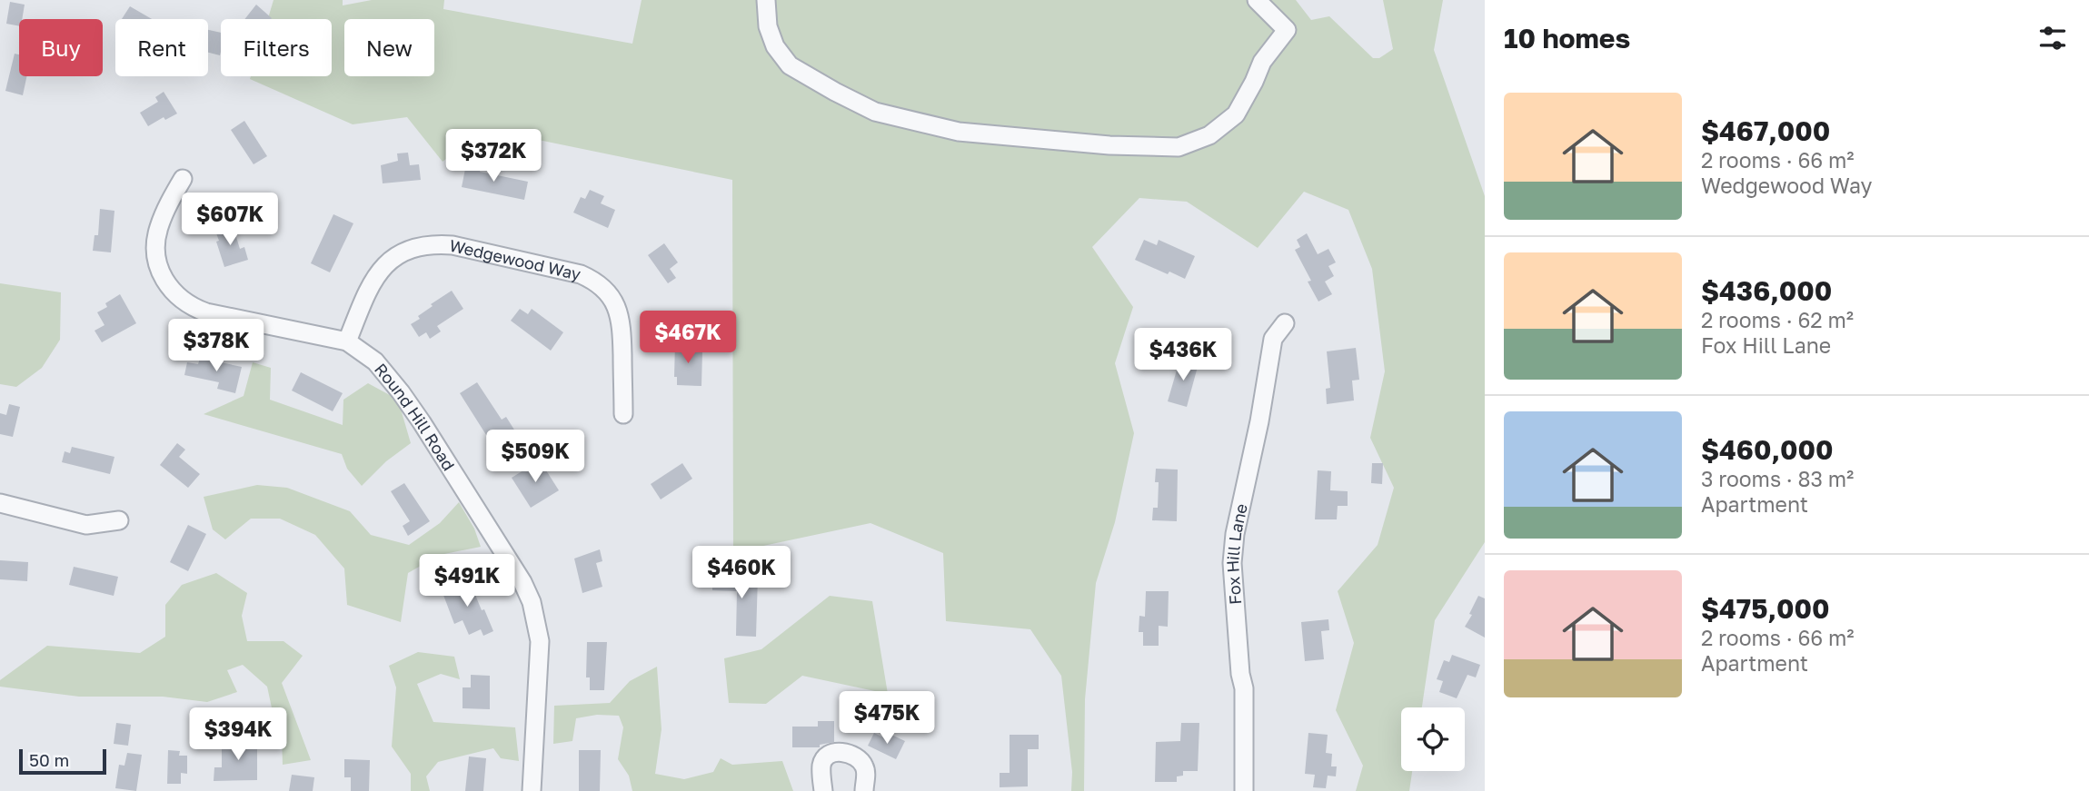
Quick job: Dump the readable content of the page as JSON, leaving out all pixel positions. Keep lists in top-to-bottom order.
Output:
{
  "streets": {
    "street": ["Wedgewood Way", "Round Hill Road", "Fox Hill Lane"]
  },
  "crossings": [
    ["Wedgewood Way", "Round Hill Road"]
  ],
  "scale_bar": "50 m",
  "page": {
    "heading": "10 homes",
    "chip": [
      "Buy",
      "Rent",
      "Filters",
      "New"
    ],
    "list": [
      {
        "name": "$467,000",
        "note": "2 rooms · 66 m² · Wedgewood Way"
      },
      {
        "name": "$436,000",
        "note": "2 rooms · 62 m² · Fox Hill Lane"
      },
      {
        "name": "$460,000",
        "note": "3 rooms · 83 m² · Apartment"
      },
      {
        "name": "$475,000",
        "note": "2 rooms · 66 m² · Apartment"
      }
    ],
    "price": [
      "$372K",
      "$607K",
      "$467K",
      "$378K",
      "$436K",
      "$509K",
      "$460K",
      "$491K",
      "$475K",
      "$394K"
    ],
    "scale": "50 m"
  }
}
